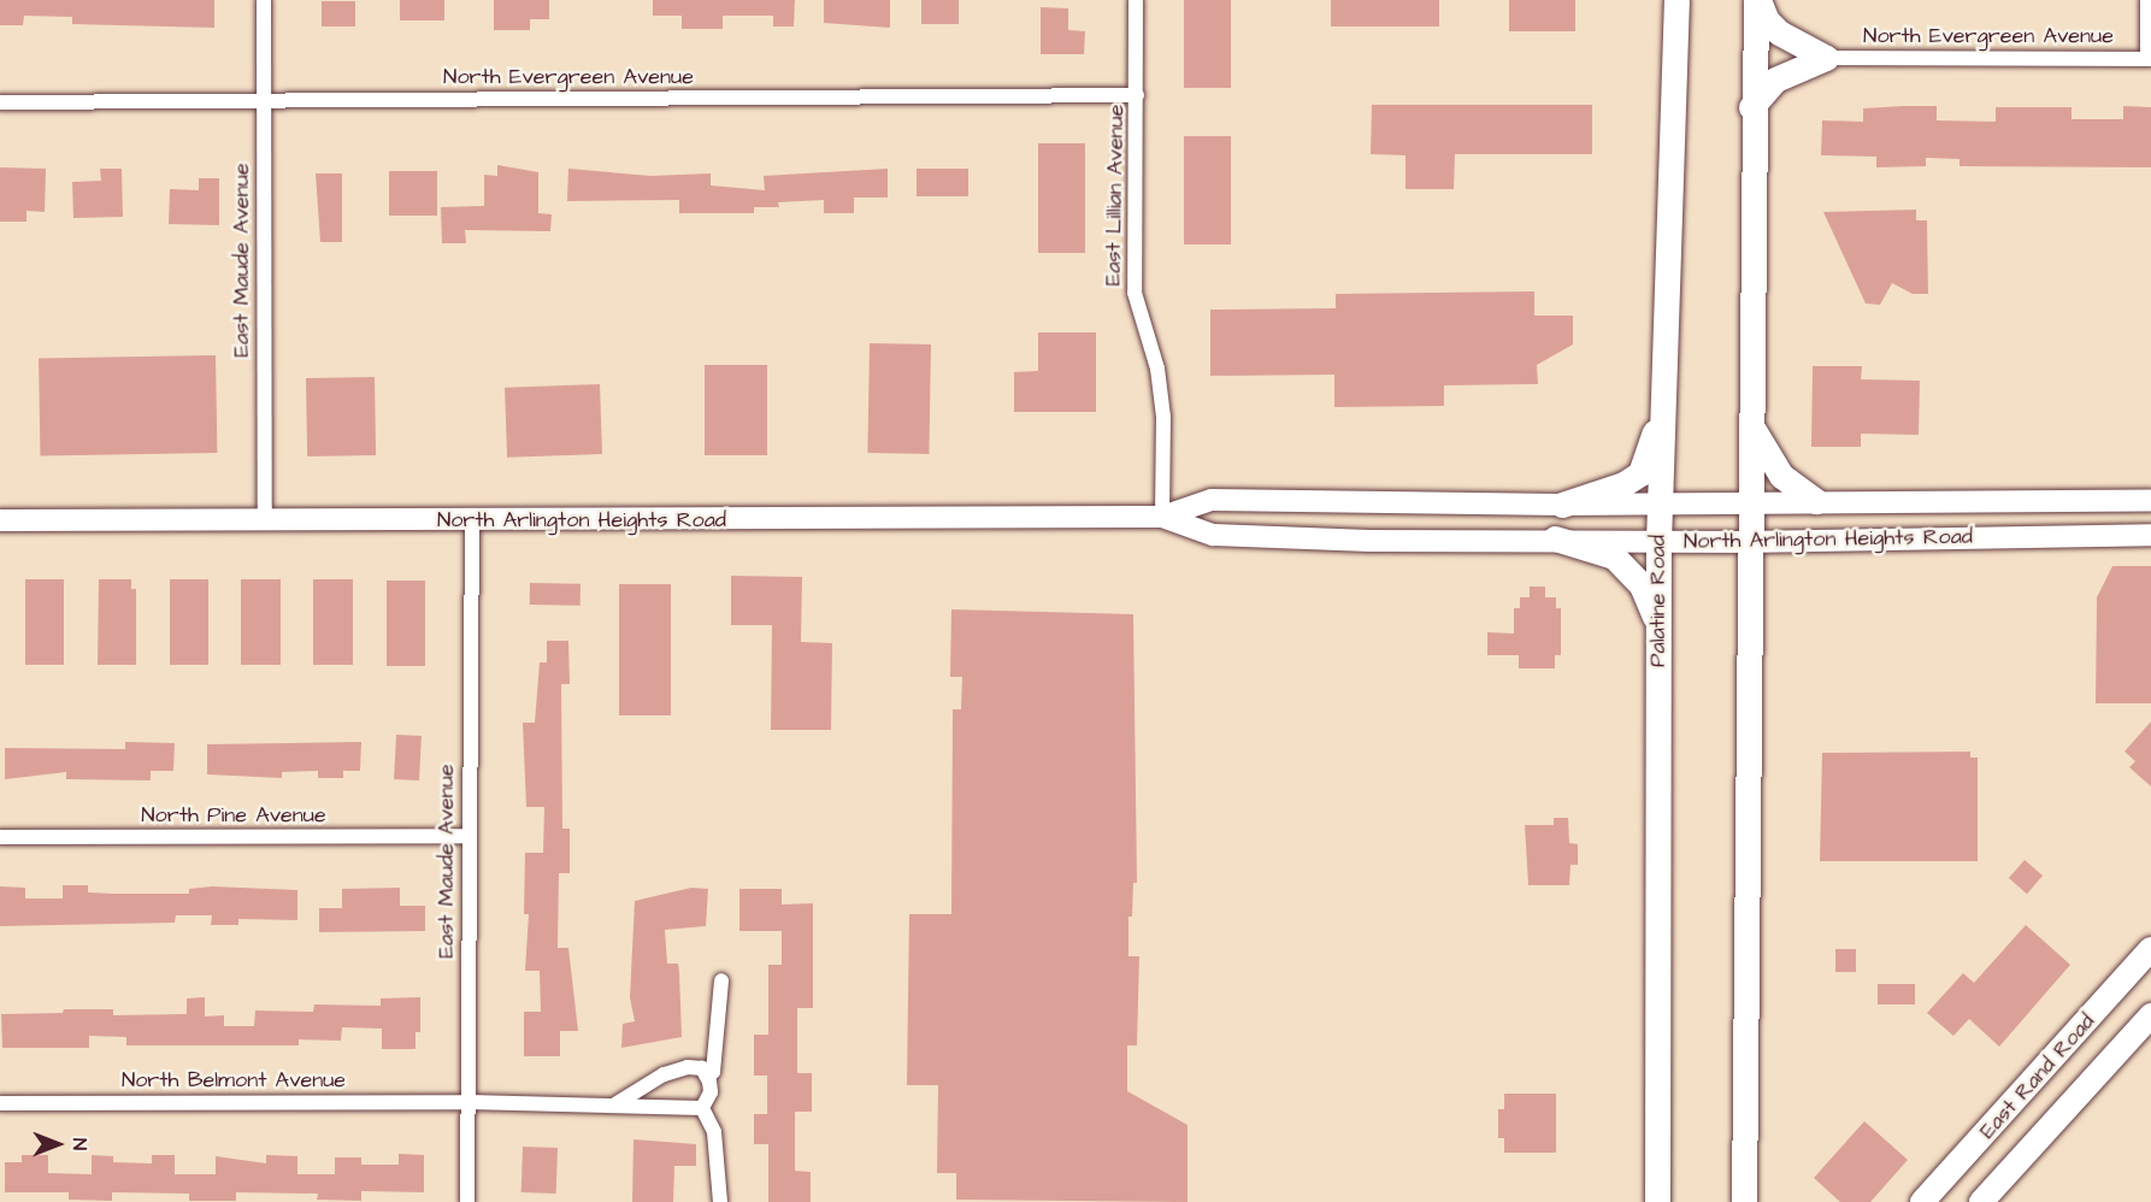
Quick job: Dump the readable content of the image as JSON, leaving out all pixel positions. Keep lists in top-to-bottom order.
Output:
{
  "streets": {
    "highway": ["Palatine Road"],
    "main road": ["North Arlington Heights Road", "East Rand Road"],
    "street": [
      "North Evergreen Avenue",
      "East Lillian Avenue",
      "East Maude Avenue",
      "North Pine Avenue",
      "North Belmont Avenue"
    ]
  },
  "crossings": [
    ["North Evergreen Avenue", "East Lillian Avenue"],
    ["North Evergreen Avenue", "East Maude Avenue"],
    ["East Lillian Avenue", "North Arlington Heights Road"],
    ["East Maude Avenue", "North Arlington Heights Road"],
    ["East Maude Avenue", "North Pine Avenue"],
    ["East Maude Avenue", "North Belmont Avenue"],
    ["North Arlington Heights Road", "Palatine Road"]
  ],
  "north": "right"
}
